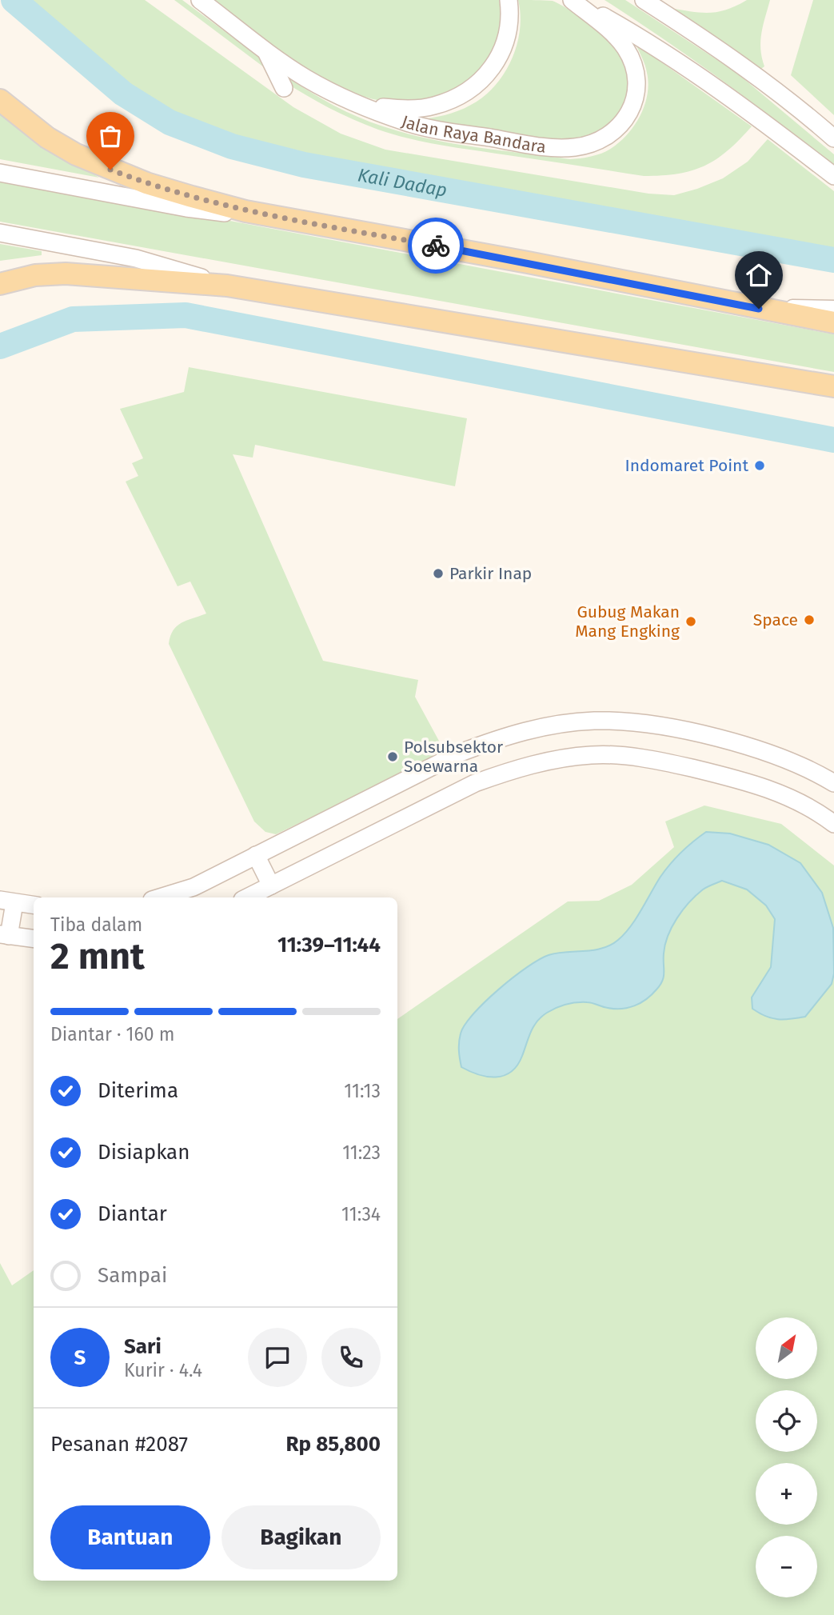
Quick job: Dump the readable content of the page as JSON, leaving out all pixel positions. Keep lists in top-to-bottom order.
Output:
{
  "streets": {
    "street": ["Jalan Raya Bandara"]
  },
  "water": ["Kali Dadap"],
  "places": [
    "Indomaret Point",
    "Parkir Inap",
    "Space",
    "Gubug Makan Mang Engking",
    "Polsubsektor Soewarna"
  ],
  "north": "top right",
  "page": {
    "heading": ["2 mnt", "Tiba dalam", "11:39–11:44"],
    "panel": [
      "Sari",
      "Kurir · 4.4",
      "Pesanan #2087",
      "Rp 85,800"
    ],
    "bar": "Diantar · 160 m",
    "list": [
      ["Diterima", "11:13"],
      ["Disiapkan", "11:23"],
      ["Diantar", "11:34"],
      "Sampai"
    ],
    "map_buttons": ["+", "−"],
    "round": "S",
    "buttons": ["Bantuan", "Bagikan"]
  }
}
